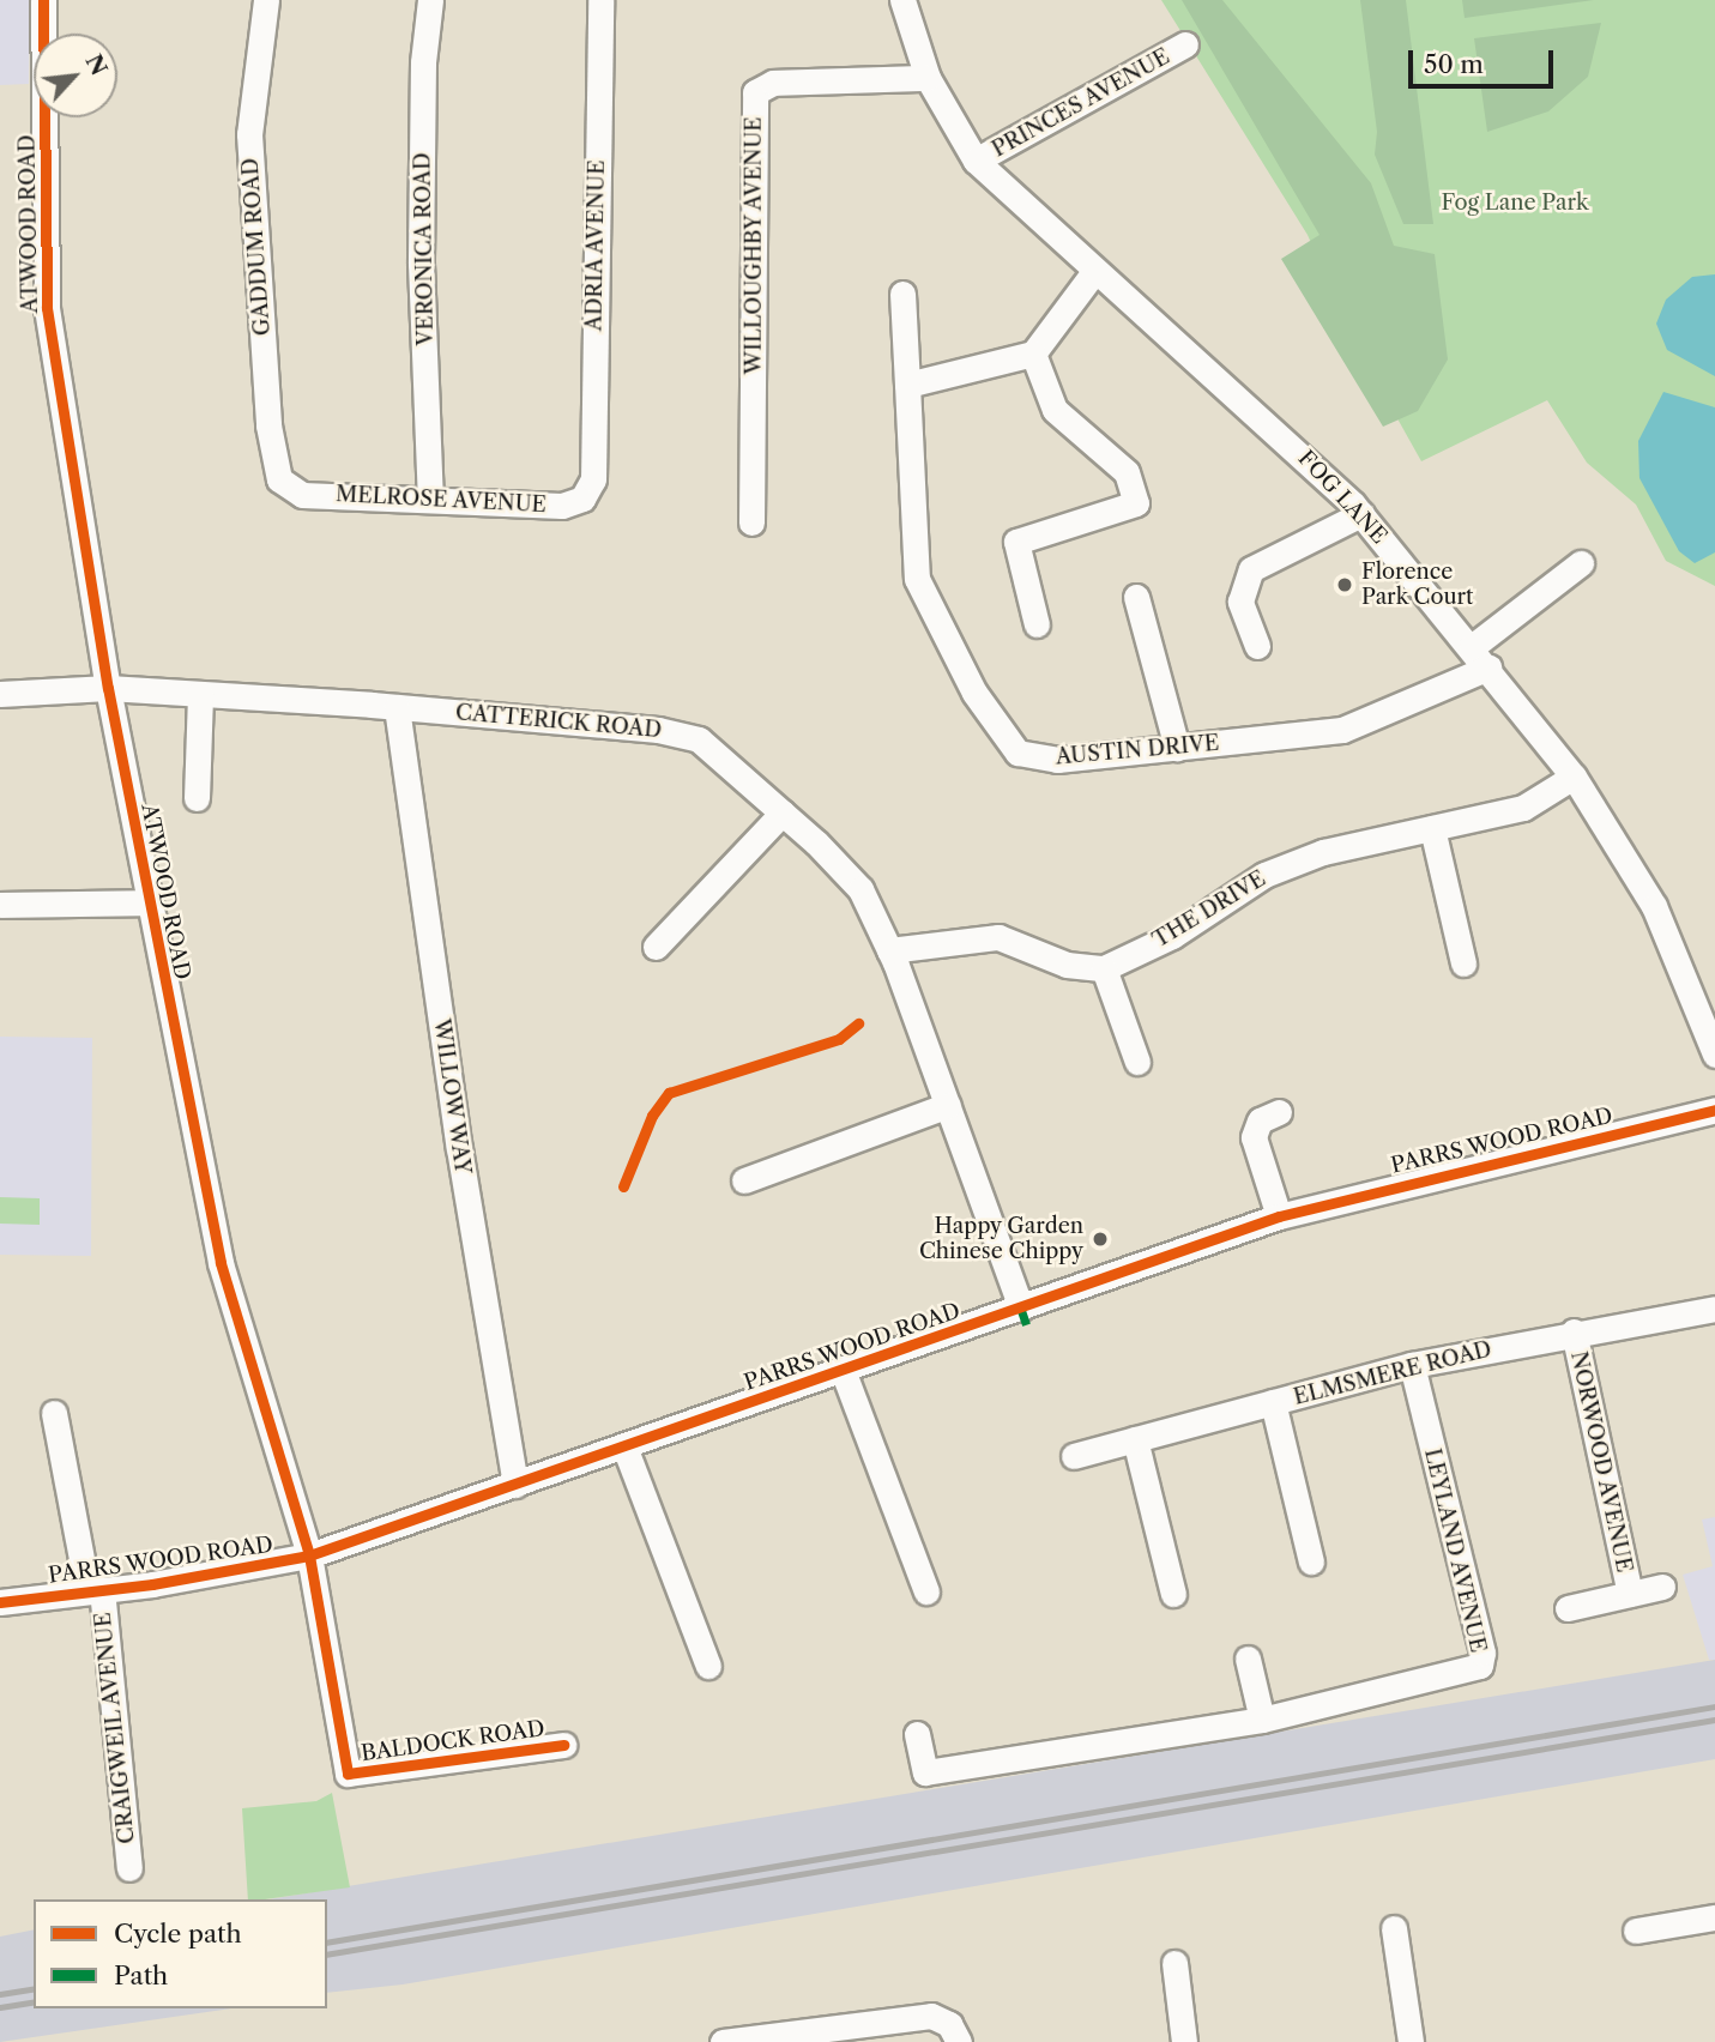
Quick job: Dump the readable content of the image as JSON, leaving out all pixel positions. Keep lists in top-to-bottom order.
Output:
{
  "streets": {
    "street": [
      "PRINCES AVENUE",
      "ATWOOD ROAD",
      "ADRIA AVENUE",
      "WILLOUGHBY AVENUE",
      "GADDUM ROAD",
      "VERONICA ROAD",
      "FOG LANE",
      "MELROSE AVENUE",
      "CATTERICK ROAD",
      "AUSTIN DRIVE",
      "THE DRIVE",
      "WILLOW WAY",
      "PARRS WOOD ROAD",
      "ELMSMERE ROAD",
      "NORWOOD AVENUE",
      "LEYLAND AVENUE",
      "CRAIGWEIL AVENUE",
      "BALDOCK ROAD"
    ]
  },
  "crossings": [
    ["PRINCES AVENUE", "FOG LANE"],
    ["ATWOOD ROAD", "CATTERICK ROAD"],
    ["ATWOOD ROAD", "PARRS WOOD ROAD"],
    ["ATWOOD ROAD", "BALDOCK ROAD"],
    ["ADRIA AVENUE", "MELROSE AVENUE"],
    ["WILLOUGHBY AVENUE", "FOG LANE"],
    ["GADDUM ROAD", "MELROSE AVENUE"],
    ["VERONICA ROAD", "MELROSE AVENUE"],
    ["FOG LANE", "AUSTIN DRIVE"],
    ["FOG LANE", "THE DRIVE"],
    ["CATTERICK ROAD", "WILLOW WAY"],
    ["CATTERICK ROAD", "PARRS WOOD ROAD"],
    ["WILLOW WAY", "PARRS WOOD ROAD"],
    ["PARRS WOOD ROAD", "CRAIGWEIL AVENUE"],
    ["ELMSMERE ROAD", "NORWOOD AVENUE"],
    ["ELMSMERE ROAD", "LEYLAND AVENUE"]
  ],
  "parks": ["Fog Lane Park"],
  "places": ["Florence Park Court", "Happy Garden Chinese Chippy"],
  "legend": ["Cycle path", "Path"],
  "scale_bar": "50 m",
  "north": "top right"
}
